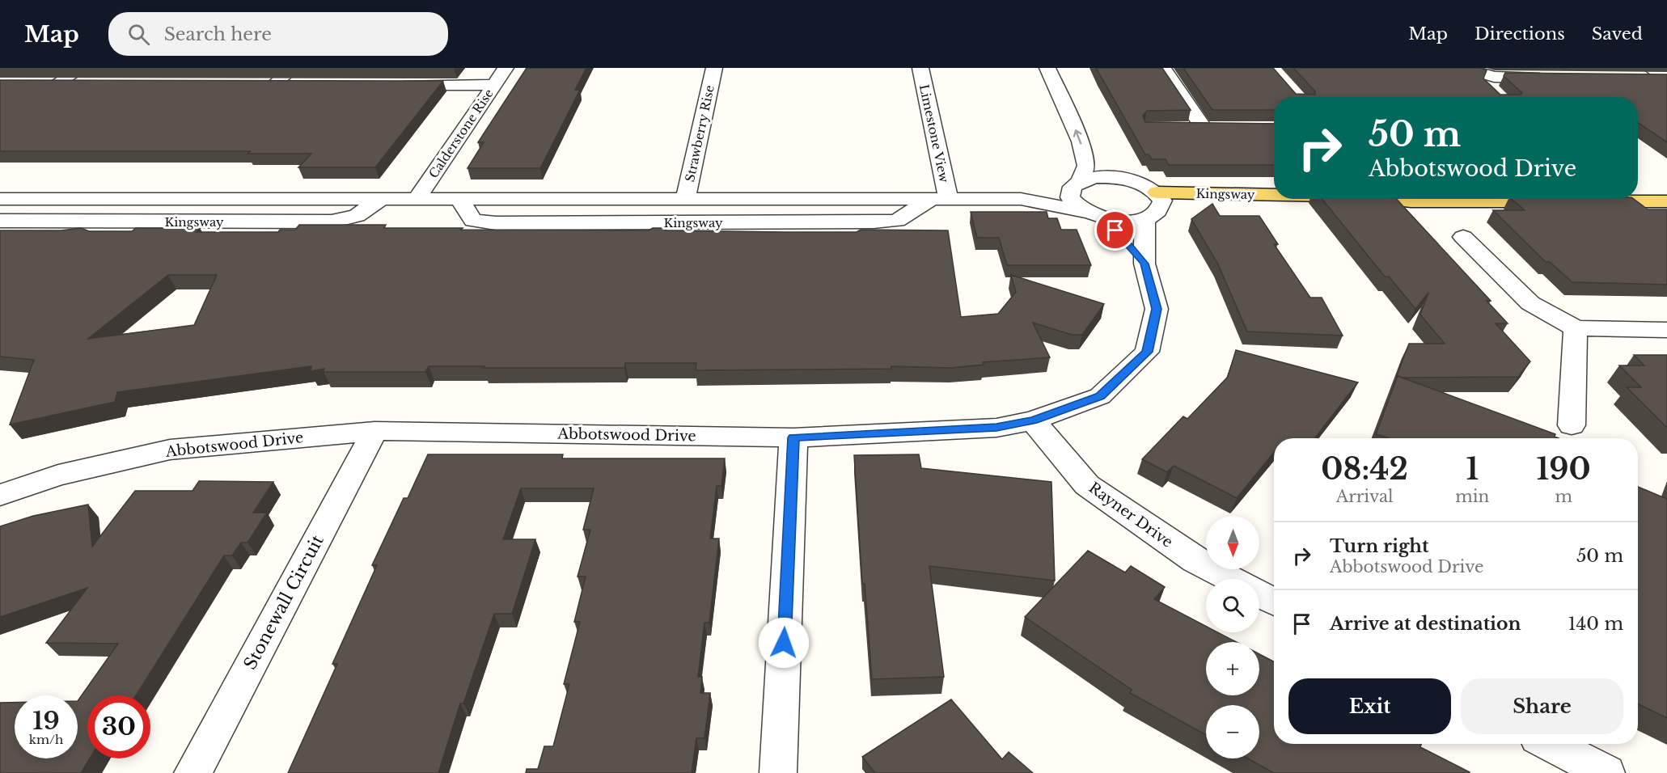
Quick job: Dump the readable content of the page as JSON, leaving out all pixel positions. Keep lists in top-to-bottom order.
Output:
{
  "streets": {
    "main road": ["Kingsway"],
    "street": [
      "Calderstone Rise",
      "Strawberry Rise",
      "Limestone View",
      "Abbotswood Drive",
      "Rayner Drive",
      "Stonewall Circuit"
    ]
  },
  "crossings": [
    ["Calderstone Rise", "Kingsway"],
    ["Strawberry Rise", "Kingsway"],
    ["Limestone View", "Kingsway"],
    ["Kingsway", "Abbotswood Drive"],
    ["Abbotswood Drive", "Rayner Drive"],
    ["Abbotswood Drive", "Stonewall Circuit"]
  ],
  "north": "bottom",
  "page": {
    "header": "Map",
    "search": "Search here",
    "nav": ["Map", "Directions", "Saved"],
    "turn": ["50 m", "Abbotswood Drive"],
    "eta": [
      "08:42",
      "Arrival",
      "1",
      "min",
      "190",
      "m"
    ],
    "map_buttons": ["+", "−"],
    "list": [
      {
        "name": "Turn right",
        "note": "Abbotswood Drive",
        "value": "50 m"
      },
      {
        "name": "Arrive at destination",
        "value": "140 m"
      }
    ],
    "buttons": ["Exit", "Share"],
    "speed": "19 km/h",
    "limit": "30"
  }
}
